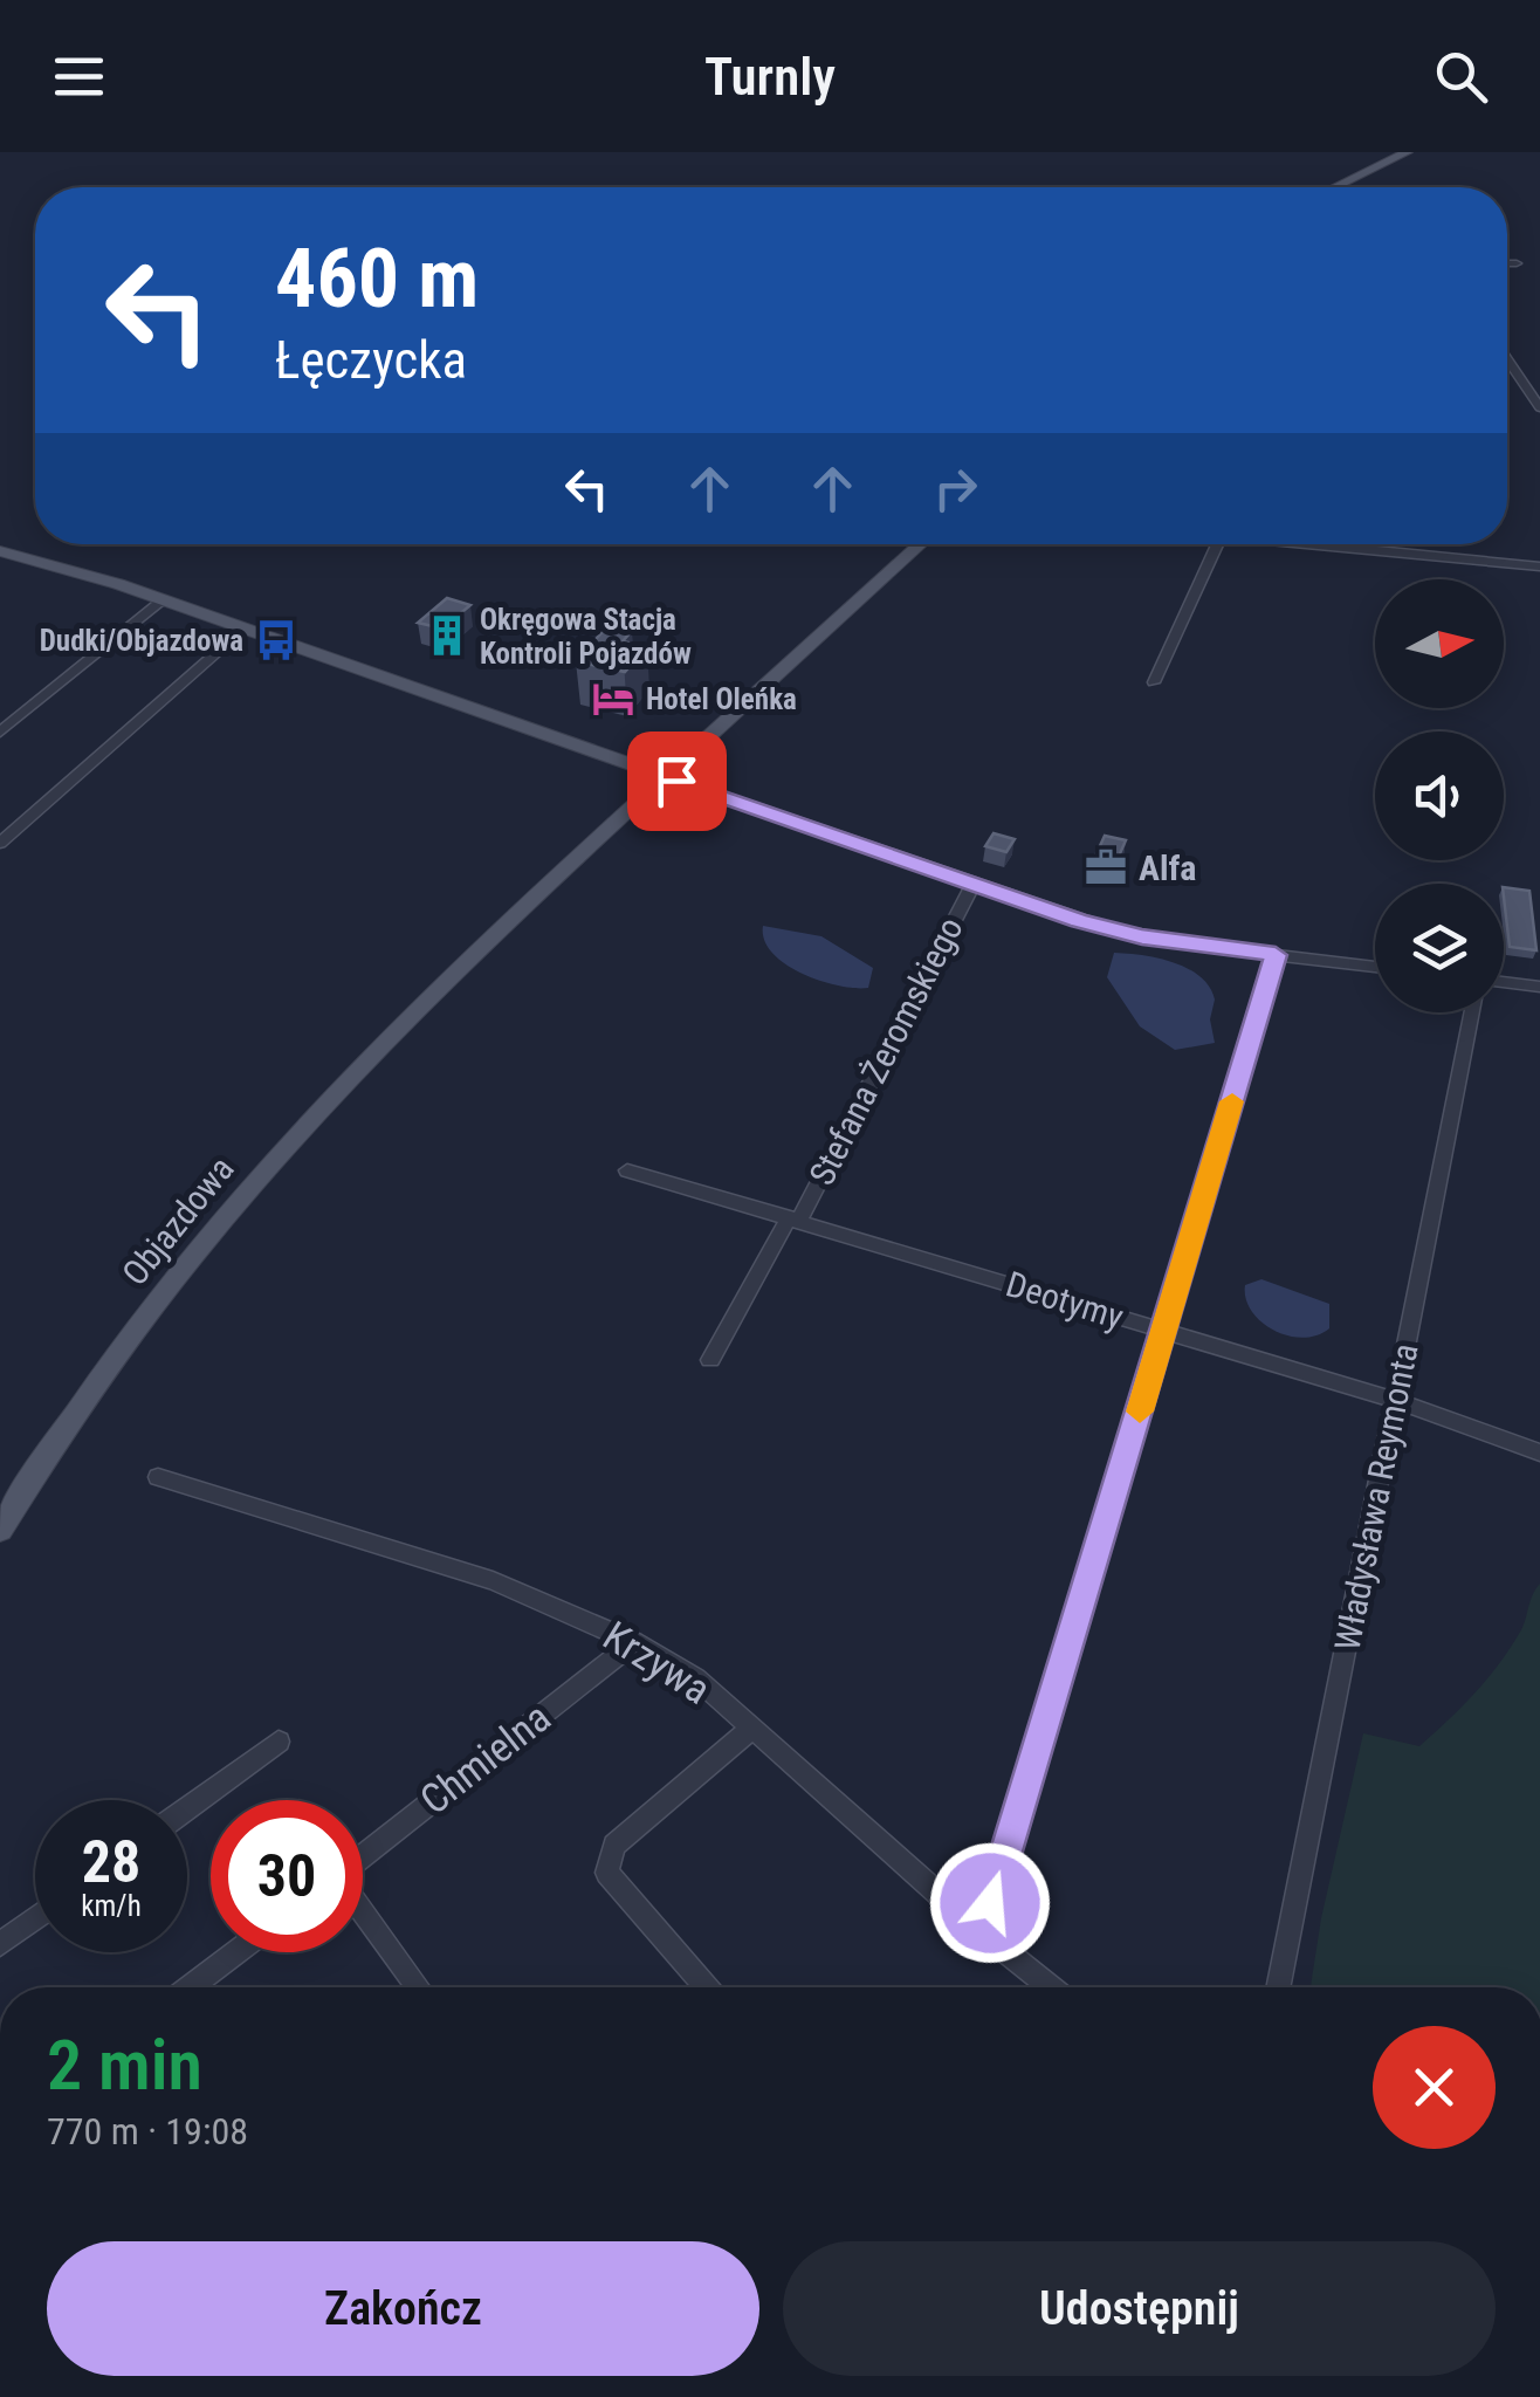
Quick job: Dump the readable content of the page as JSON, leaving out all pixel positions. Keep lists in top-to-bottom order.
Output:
{
  "streets": {
    "main road": ["Objazdowa"],
    "street": [
      "Stefana Żeromskiego",
      "Deotymy",
      "Władysława Reymonta",
      "Krzywa",
      "Chmielna"
    ]
  },
  "crossings": [
    ["Stefana Żeromskiego", "Deotymy"],
    ["Deotymy", "Władysława Reymonta"],
    ["Krzywa", "Chmielna"]
  ],
  "places": {
    "building": ["Okręgowa Stacja Kontroli Pojazdów"],
    "bus stop": ["Dudki/Objazdowa"],
    "hotel": ["Hotel Oleńka"],
    "office": ["Alfa"]
  },
  "north": "right",
  "page": {
    "header": "Turnly",
    "turn": ["460 m", "Łęczycka"],
    "speed": "28 km/h",
    "limit": "30",
    "heading": ["2 min", "770 m · 19:08"],
    "buttons": ["Zakończ", "Udostępnij"]
  }
}
